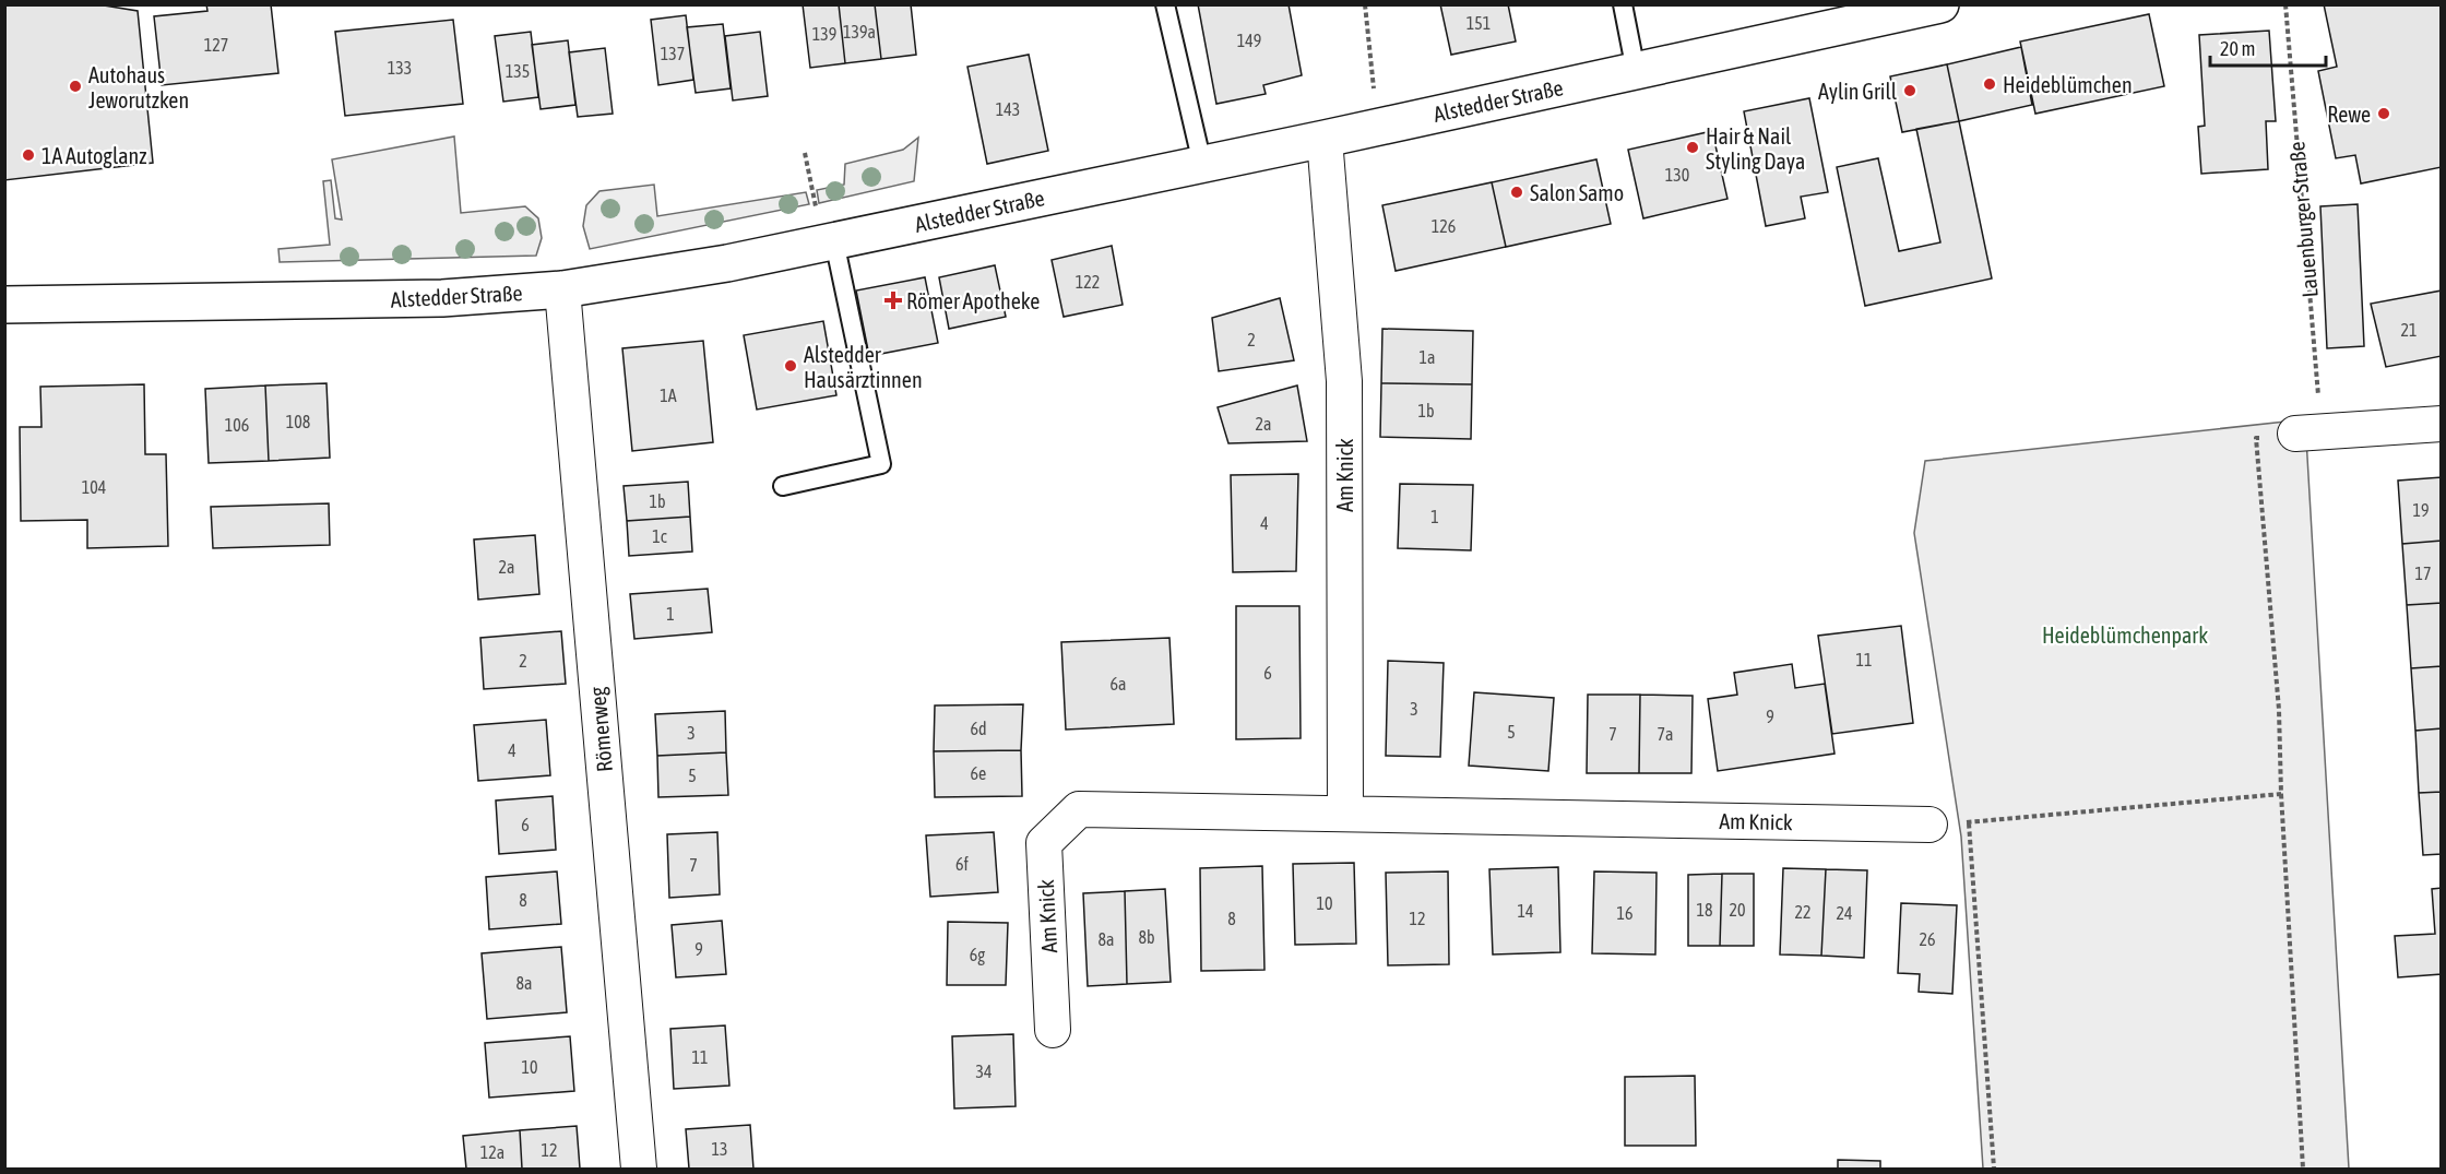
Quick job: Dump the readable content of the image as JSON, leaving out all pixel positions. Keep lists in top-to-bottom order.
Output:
{
  "streets": {
    "street": ["Alstedder Straße", "Am Knick", "Römerweg"],
    "path": ["Lauenburger Straße"]
  },
  "crossings": [
    ["Alstedder Straße", "Am Knick"],
    ["Alstedder Straße", "Römerweg"]
  ],
  "parks": ["Heideblümchenpark"],
  "places": {
    "other": [
      "Heideblümchen",
      "Autohaus Jeworutzken",
      "Aylin Grill",
      "Rewe",
      "Hair & Nail Styling Daya",
      "1A Autoglanz",
      "Salon Samo",
      "Alstedder Hausärztinnen"
    ],
    "health": ["Römer Apotheke"]
  },
  "house_numbers": [
    "151",
    "139a",
    "139",
    "149",
    "127",
    "137",
    "133",
    "135",
    "143",
    "130",
    "126",
    "122",
    "21",
    "2",
    "1a",
    "1A",
    "1b",
    "108",
    "2a",
    "106",
    "104",
    "1b",
    "19",
    "1",
    "4",
    "1c",
    "2a",
    "17",
    "1",
    "11",
    "2",
    "6",
    "6a",
    "3",
    "9",
    "6d",
    "5",
    "3",
    "7",
    "7a",
    "4",
    "6e",
    "5",
    "6",
    "6f",
    "7",
    "8",
    "10",
    "18",
    "20",
    "14",
    "22",
    "16",
    "24",
    "8",
    "12",
    "8b",
    "8a",
    "26",
    "9",
    "6g",
    "8a",
    "11",
    "10",
    "34",
    "13",
    "12",
    "12a"
  ],
  "scale_bar": "20 m"
}
